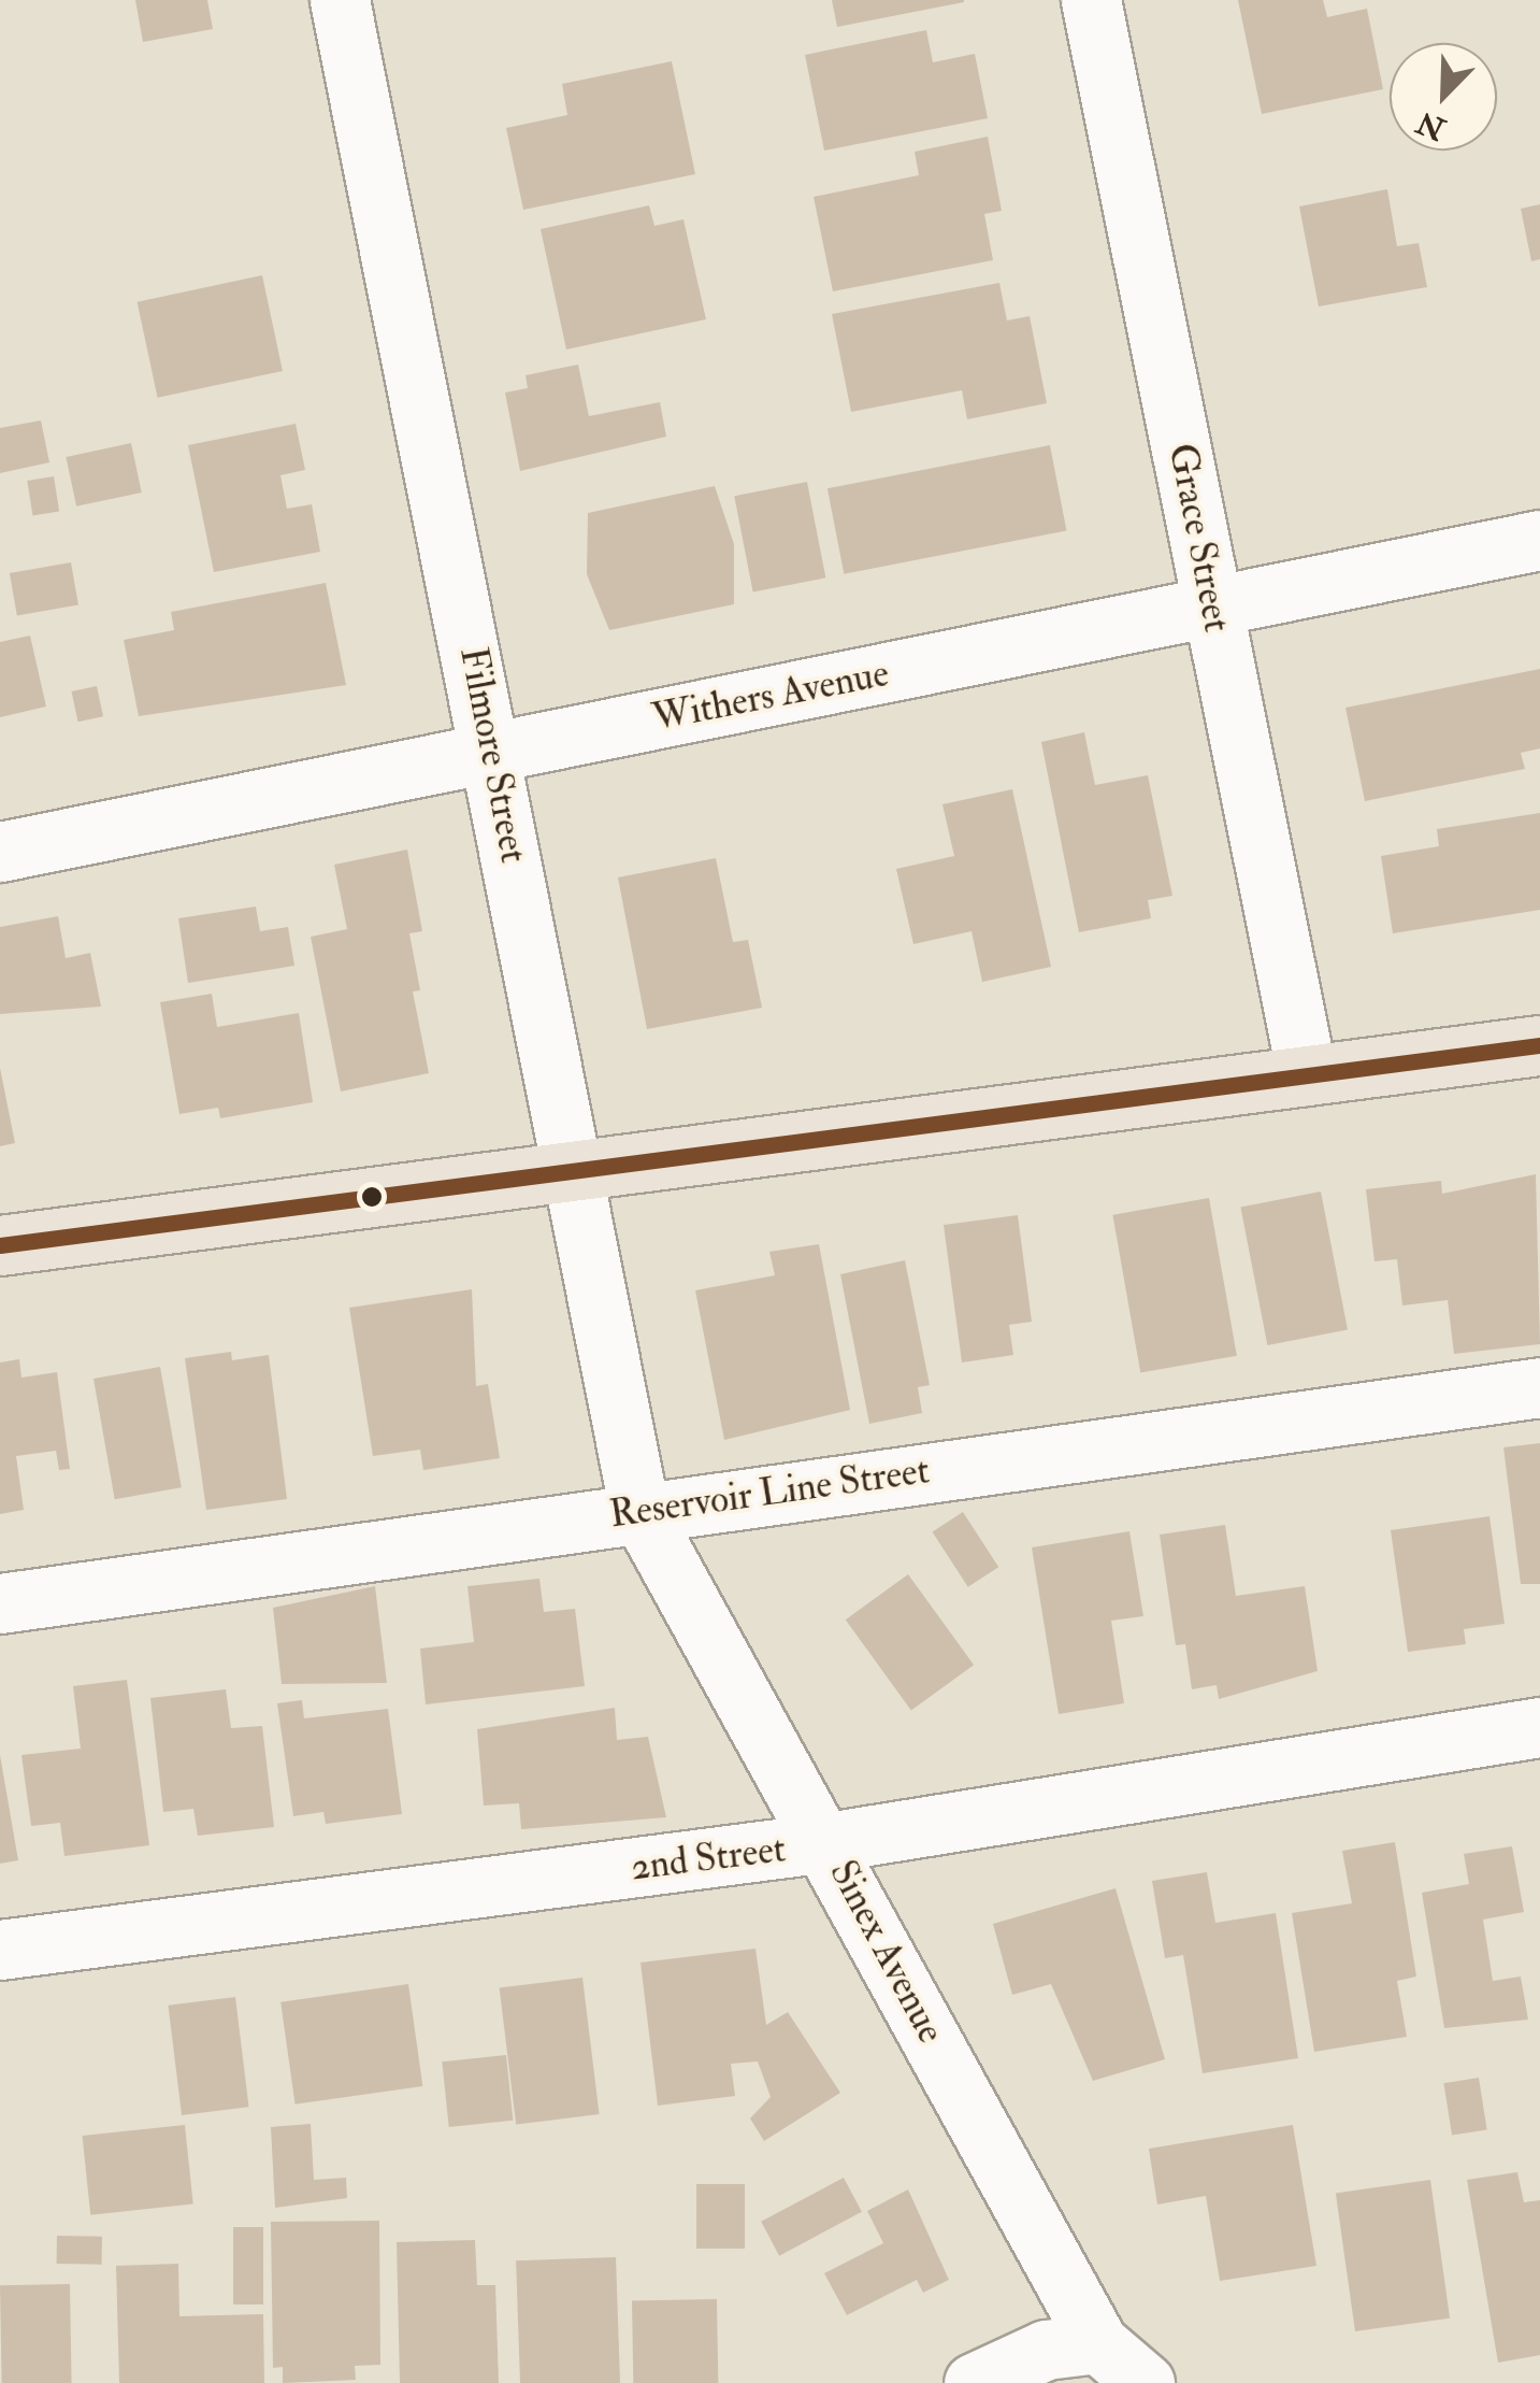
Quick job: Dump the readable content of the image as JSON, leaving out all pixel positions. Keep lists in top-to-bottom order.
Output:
{
  "streets": {
    "street": [
      "Grace Street",
      "Withers Avenue",
      "Filmore Street",
      "Reservoir Line Street",
      "2nd Street",
      "Sinex Avenue"
    ]
  },
  "crossings": [
    ["Grace Street", "Withers Avenue"],
    ["Withers Avenue", "Filmore Street"],
    ["Filmore Street", "Reservoir Line Street"],
    ["Filmore Street", "Sinex Avenue"],
    ["Reservoir Line Street", "Sinex Avenue"],
    ["2nd Street", "Sinex Avenue"]
  ],
  "north": "bottom left"
}
